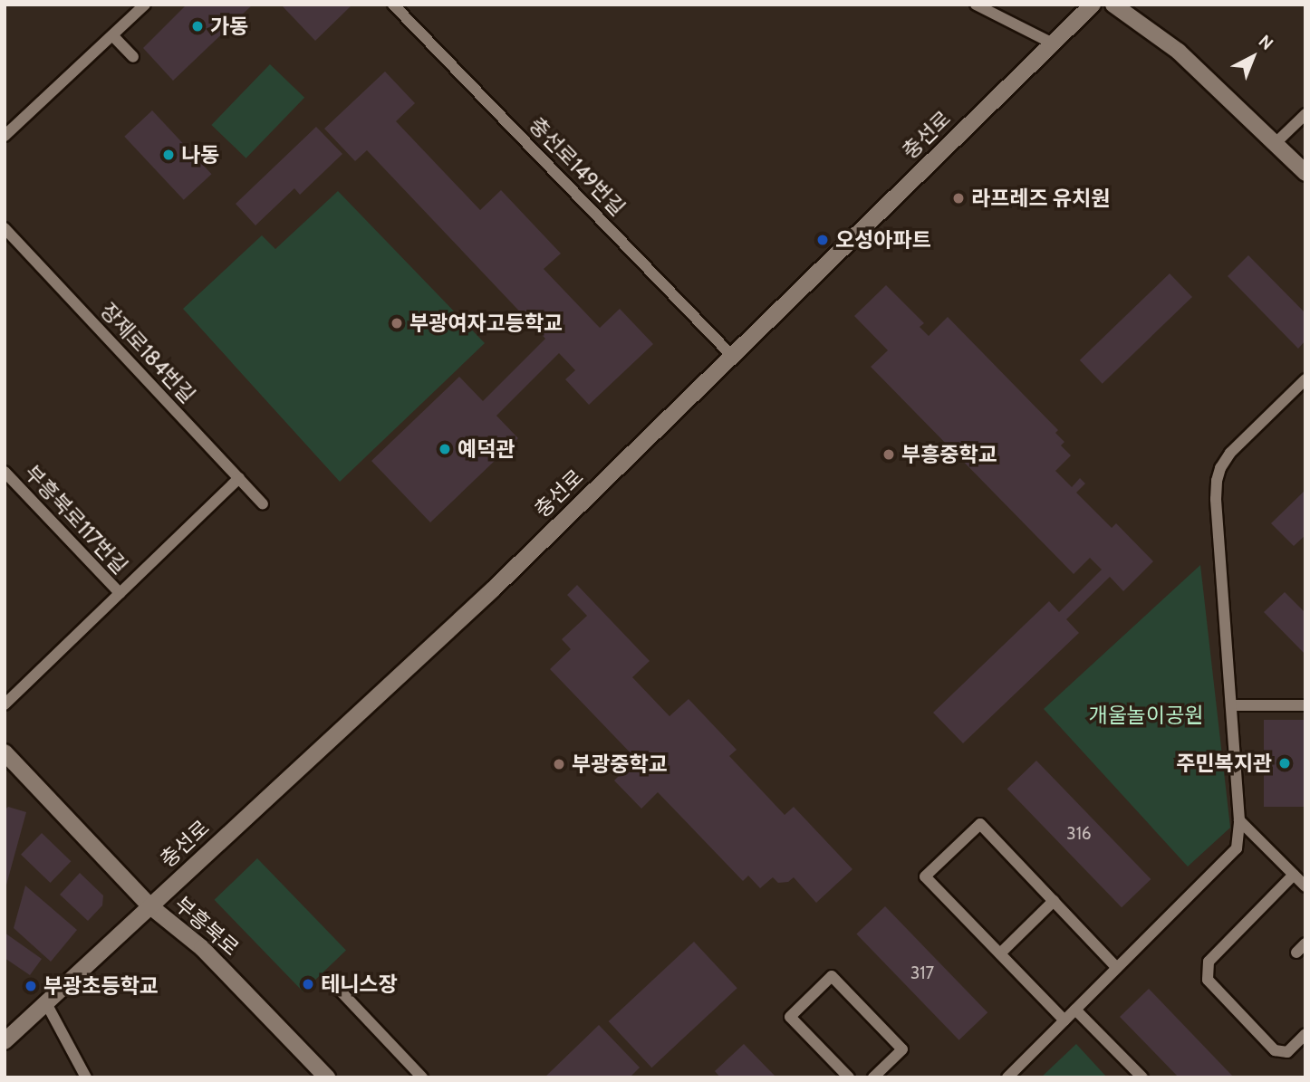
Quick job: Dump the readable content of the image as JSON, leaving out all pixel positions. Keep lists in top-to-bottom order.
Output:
{
  "streets": {
    "street": ["충선로", "부흥북로"],
    "lane": ["충선로149번길", "장제로184번길", "부흥북로117번길"]
  },
  "crossings": [
    ["충선로", "충선로149번길"],
    ["충선로", "부흥북로"],
    ["장제로184번길", "부흥북로117번길"]
  ],
  "parks": ["개울놀이공원"],
  "places": [
    "가동",
    "나동",
    "라프레즈 유치원",
    "오성아파트",
    "부광여자고등학교",
    "예덕관",
    "부흥중학교",
    "주민복지관",
    "부광중학교",
    "테니스장",
    "부광초등학교"
  ],
  "house_numbers": ["316", "317"],
  "north": "top right"
}
